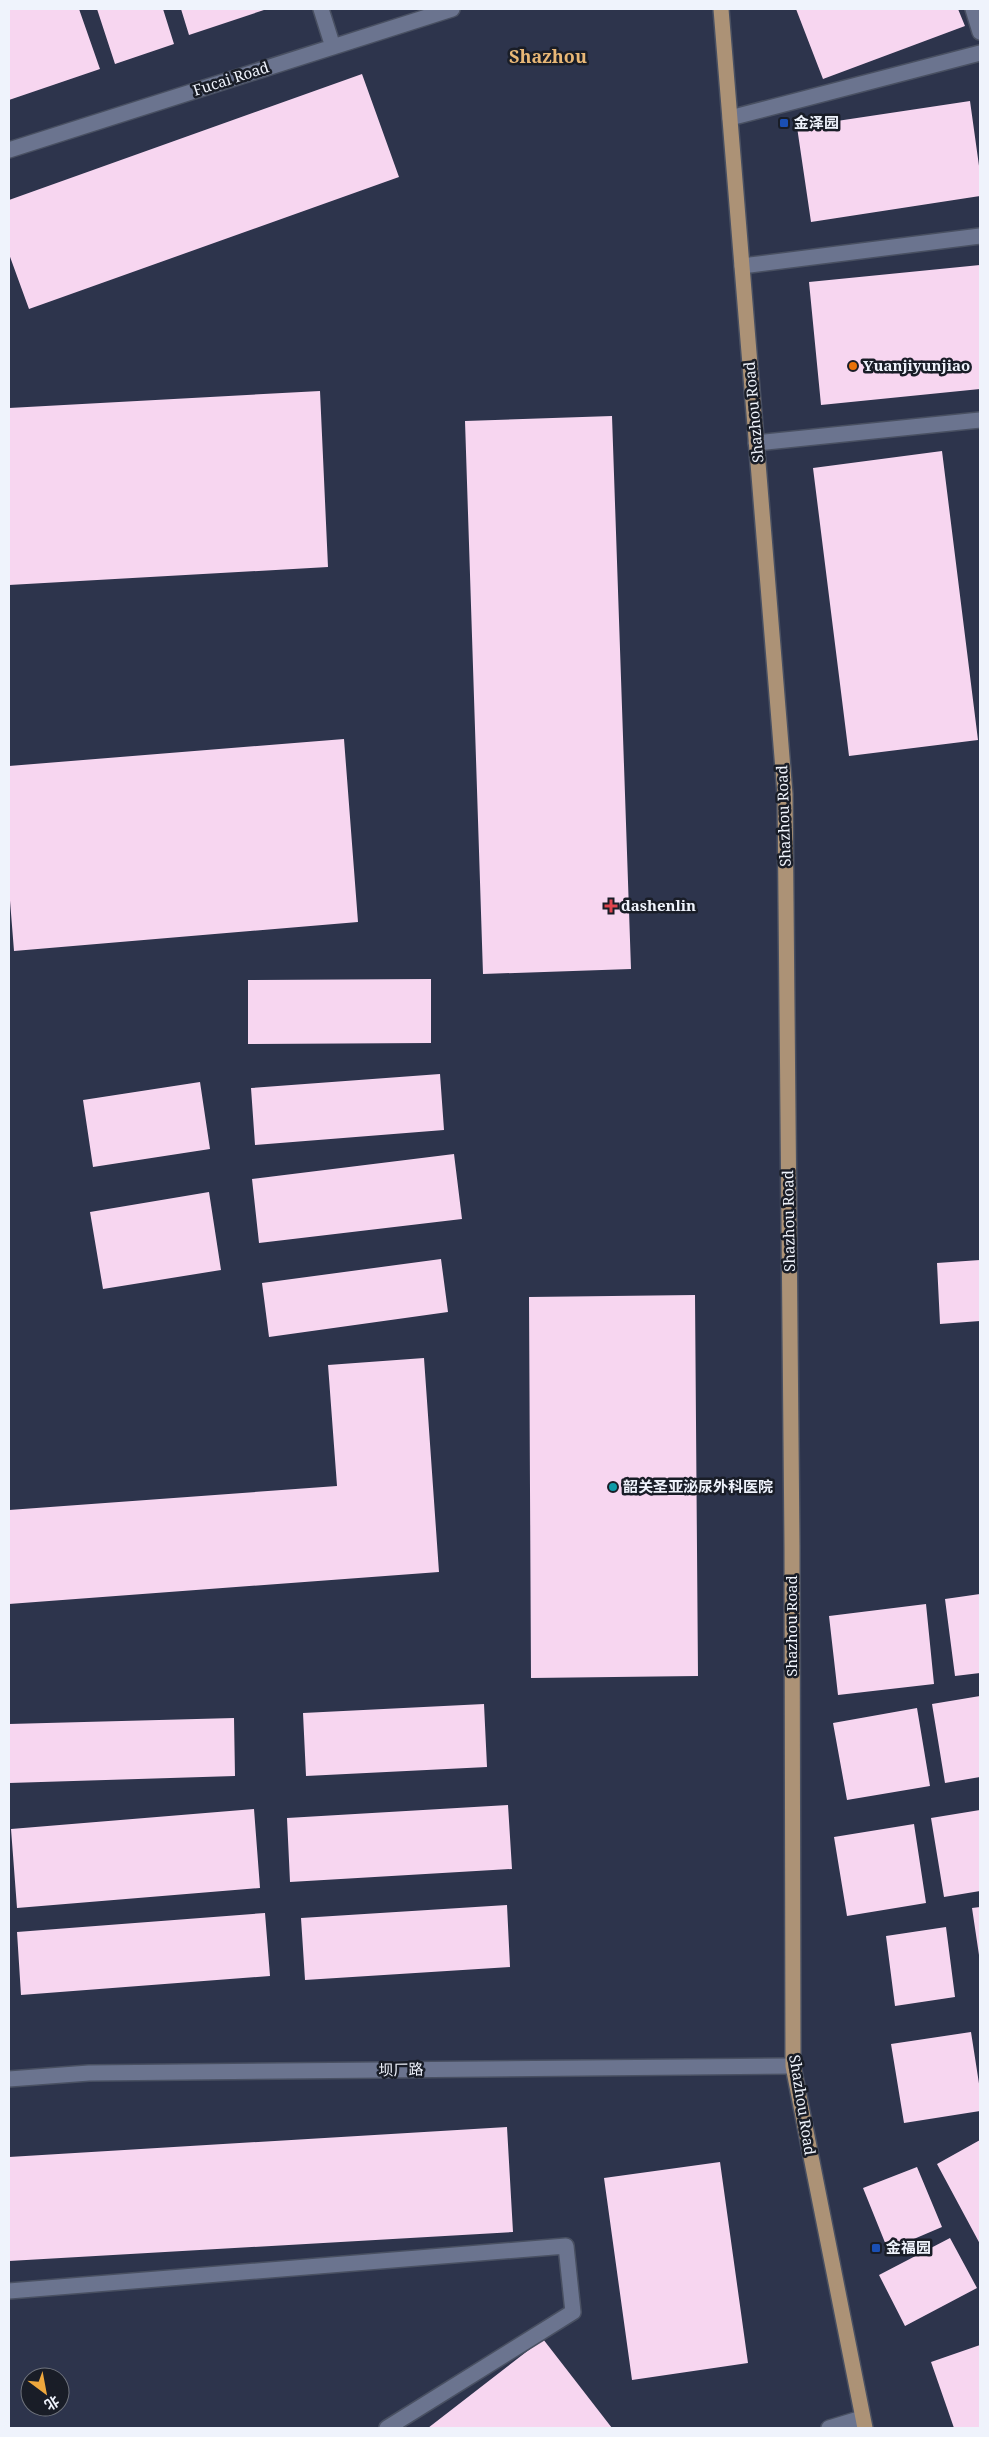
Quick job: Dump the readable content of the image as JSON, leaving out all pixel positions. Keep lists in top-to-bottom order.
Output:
{
  "streets": {
    "main road": ["Shazhou Road"],
    "street": ["Fucai Road", "坝厂路"]
  },
  "crossings": [
    ["Shazhou Road", "坝厂路"]
  ],
  "districts": ["Shazhou"],
  "places": {
    "transit": ["金泽园", "金福园"],
    "other": ["Yuanjiyunjiao", "韶关圣亚泌尿外科医院"],
    "health": ["dashenlin"]
  },
  "north": "bottom right"
}
